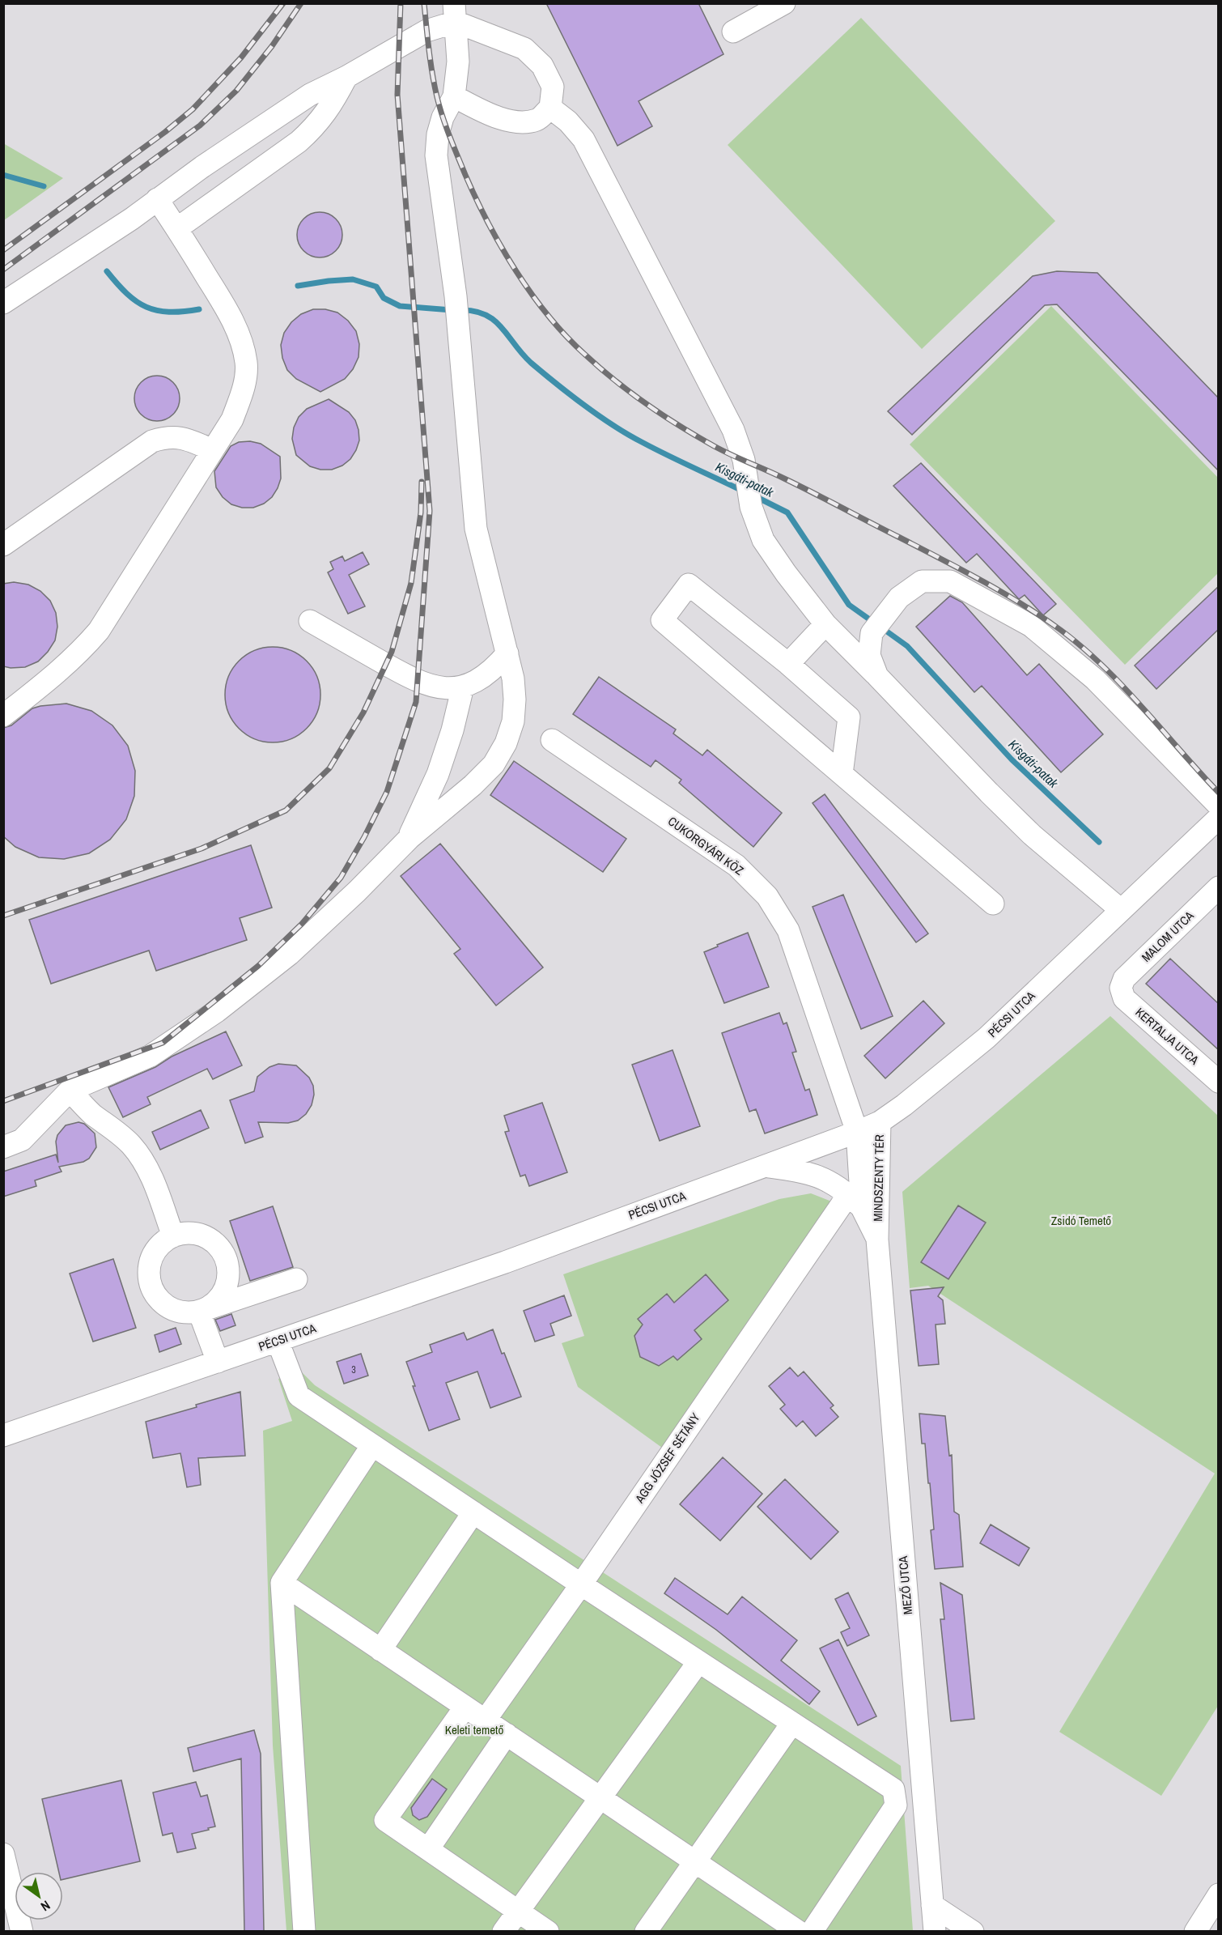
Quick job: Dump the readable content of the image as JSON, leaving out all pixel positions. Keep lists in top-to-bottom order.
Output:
{
  "streets": {
    "street": [
      "CUKORGYÁRI KÖZ",
      "MALOM UTCA",
      "PÉCSI UTCA",
      "KERTALJA UTCA",
      "MINDSZENTY TÉR",
      "AGG JÓZSEF SÉTÁNY",
      "MEZŐ UTCA"
    ]
  },
  "crossings": [
    ["CUKORGYÁRI KÖZ", "PÉCSI UTCA"],
    ["CUKORGYÁRI KÖZ", "MINDSZENTY TÉR"],
    ["MALOM UTCA", "KERTALJA UTCA"],
    ["PÉCSI UTCA", "MINDSZENTY TÉR"],
    ["MINDSZENTY TÉR", "AGG JÓZSEF SÉTÁNY"],
    ["MINDSZENTY TÉR", "MEZŐ UTCA"]
  ],
  "water": ["Kisgáti-patak"],
  "parks": ["Zsidó Temető", "Keleti temető"],
  "house_numbers": ["3"],
  "north": "bottom right"
}
